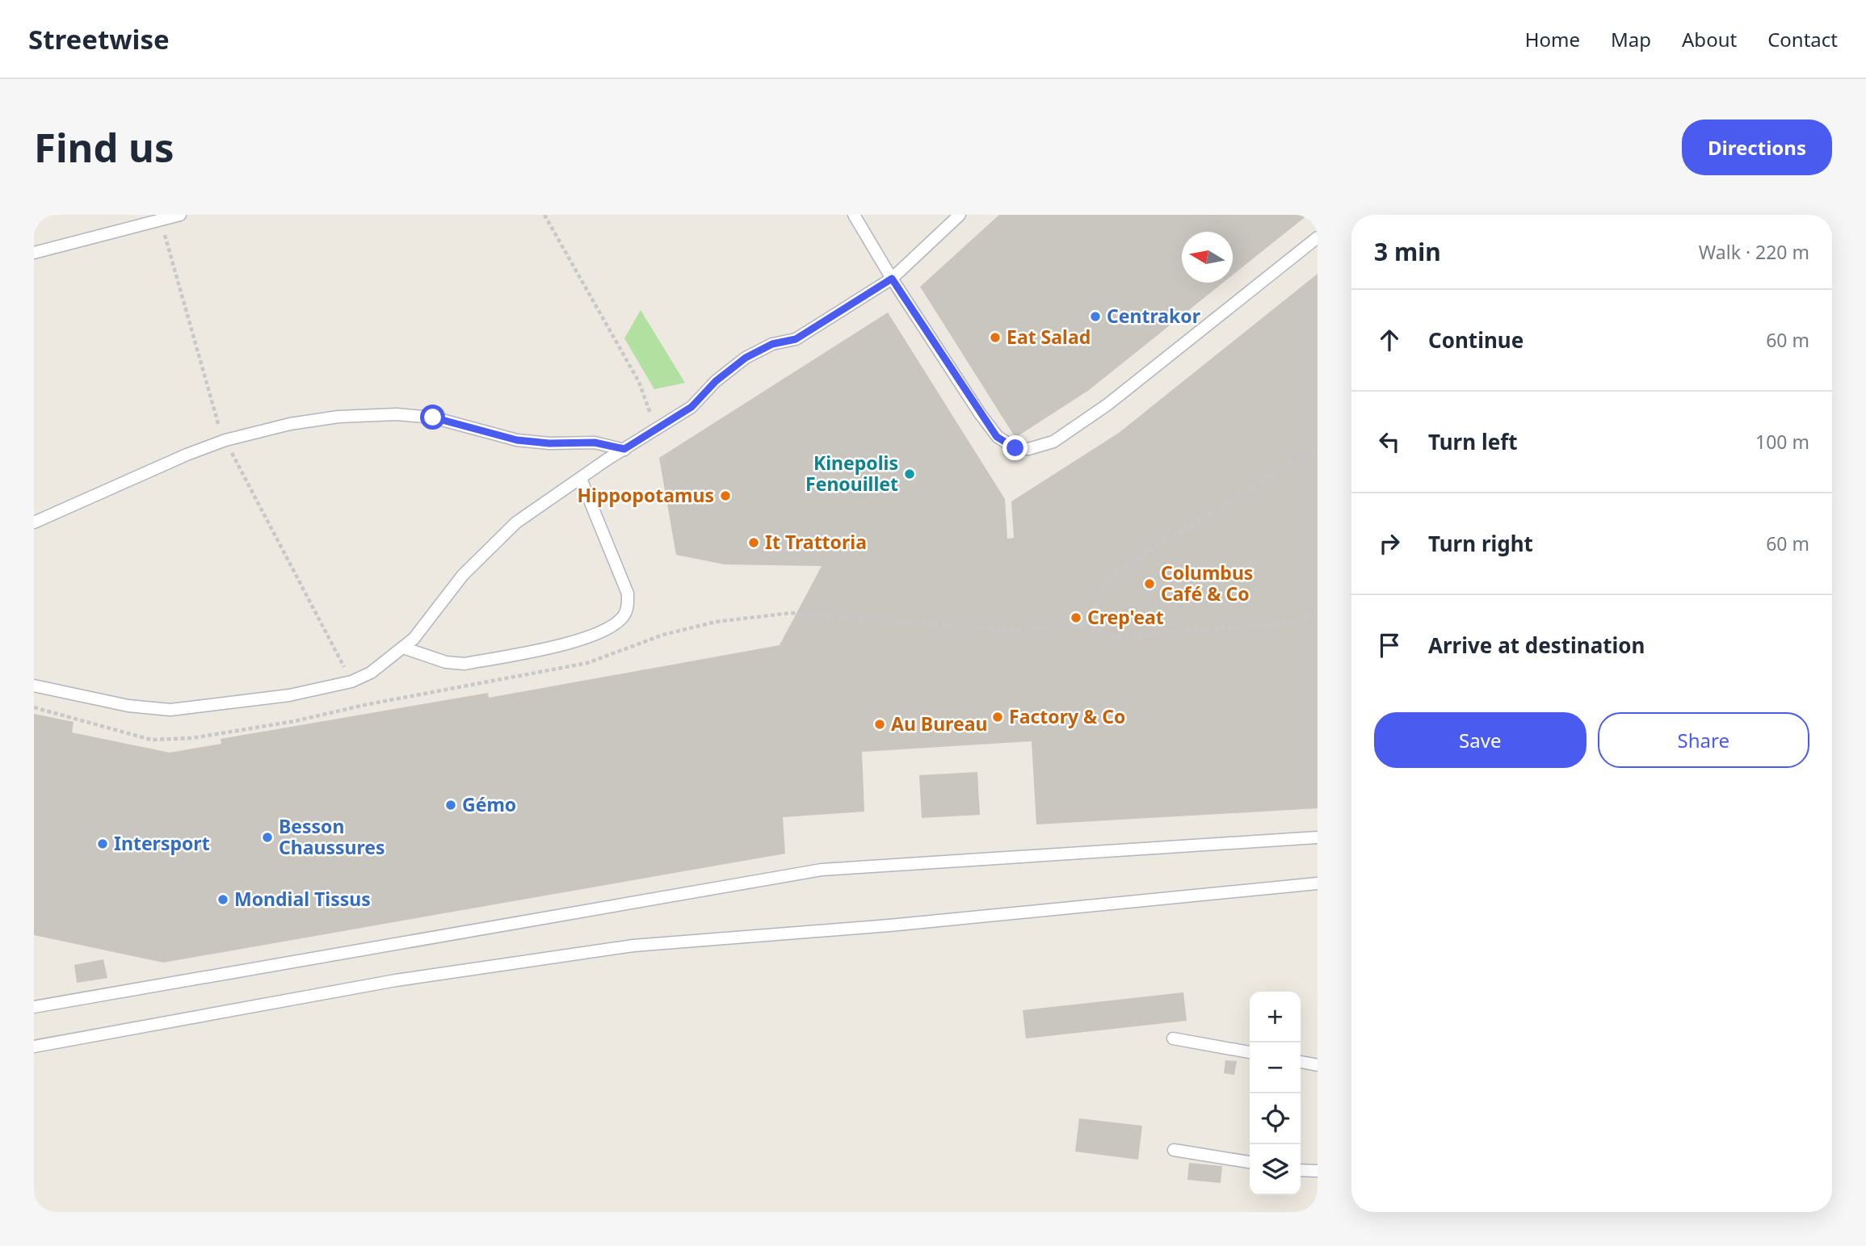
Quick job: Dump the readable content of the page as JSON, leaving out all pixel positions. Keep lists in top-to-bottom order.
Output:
{
  "places": [
    "Centrakor",
    "Eat Salad",
    "Kinepolis Fenouillet",
    "Hippopotamus",
    "It Trattoria",
    "Columbus Café & Co",
    "Crep'eat",
    "Factory & Co",
    "Au Bureau",
    "Gémo",
    "Besson Chaussures",
    "Intersport",
    "Mondial Tissus"
  ],
  "north": "left",
  "page": {
    "header": "Streetwise",
    "nav": [
      "Home",
      "Map",
      "About",
      "Contact"
    ],
    "buttons": [
      "Directions",
      ["Save", "Share"]
    ],
    "title": "Find us",
    "heading": ["3 min", "Walk · 220 m"],
    "list": [
      ["Continue", "60 m"],
      ["Turn left", "100 m"],
      ["Turn right", "60 m"],
      "Arrive at destination"
    ],
    "map_buttons": ["+", "−"]
  }
}
